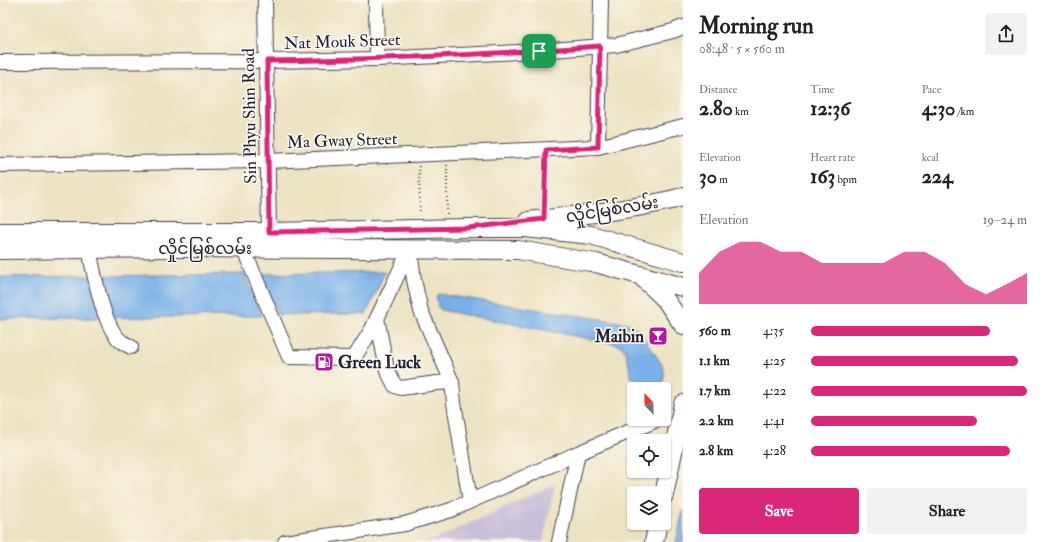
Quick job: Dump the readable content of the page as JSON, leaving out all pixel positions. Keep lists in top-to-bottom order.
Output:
{
  "streets": {
    "main road": ["လှိုင်မြစ်လမ်း"],
    "street": ["Nat Mouk Street", "Sin Phyu Shin Road", "Ma Gway Street"]
  },
  "crossings": [
    ["Nat Mouk Street", "Sin Phyu Shin Road"],
    ["Sin Phyu Shin Road", "Ma Gway Street"],
    ["Sin Phyu Shin Road", "လှိုင်မြစ်လမ်း"]
  ],
  "places": {
    "bar": ["Maibin"],
    "fuel station": ["Green Luck"]
  },
  "north": "top left",
  "page": {
    "heading": ["Morning run", "08:48 · 5 × 560 m"],
    "stats": [
      ["Distance", "2.80 km"],
      ["Time", "12:36"],
      ["Pace", "4:30 /km"],
      ["Elevation", "30 m"],
      ["Heart rate", "163 bpm"],
      ["kcal", "224"]
    ],
    "chart": ["Elevation", "19–24 m"],
    "list": [
      {
        "name": "560 m",
        "note": "4:35"
      },
      {
        "name": "1.1 km",
        "note": "4:25"
      },
      {
        "name": "1.7 km",
        "note": "4:22"
      },
      {
        "name": "2.2 km",
        "note": "4:41"
      },
      {
        "name": "2.8 km",
        "note": "4:28"
      }
    ],
    "buttons": ["Save", "Share"]
  }
}
